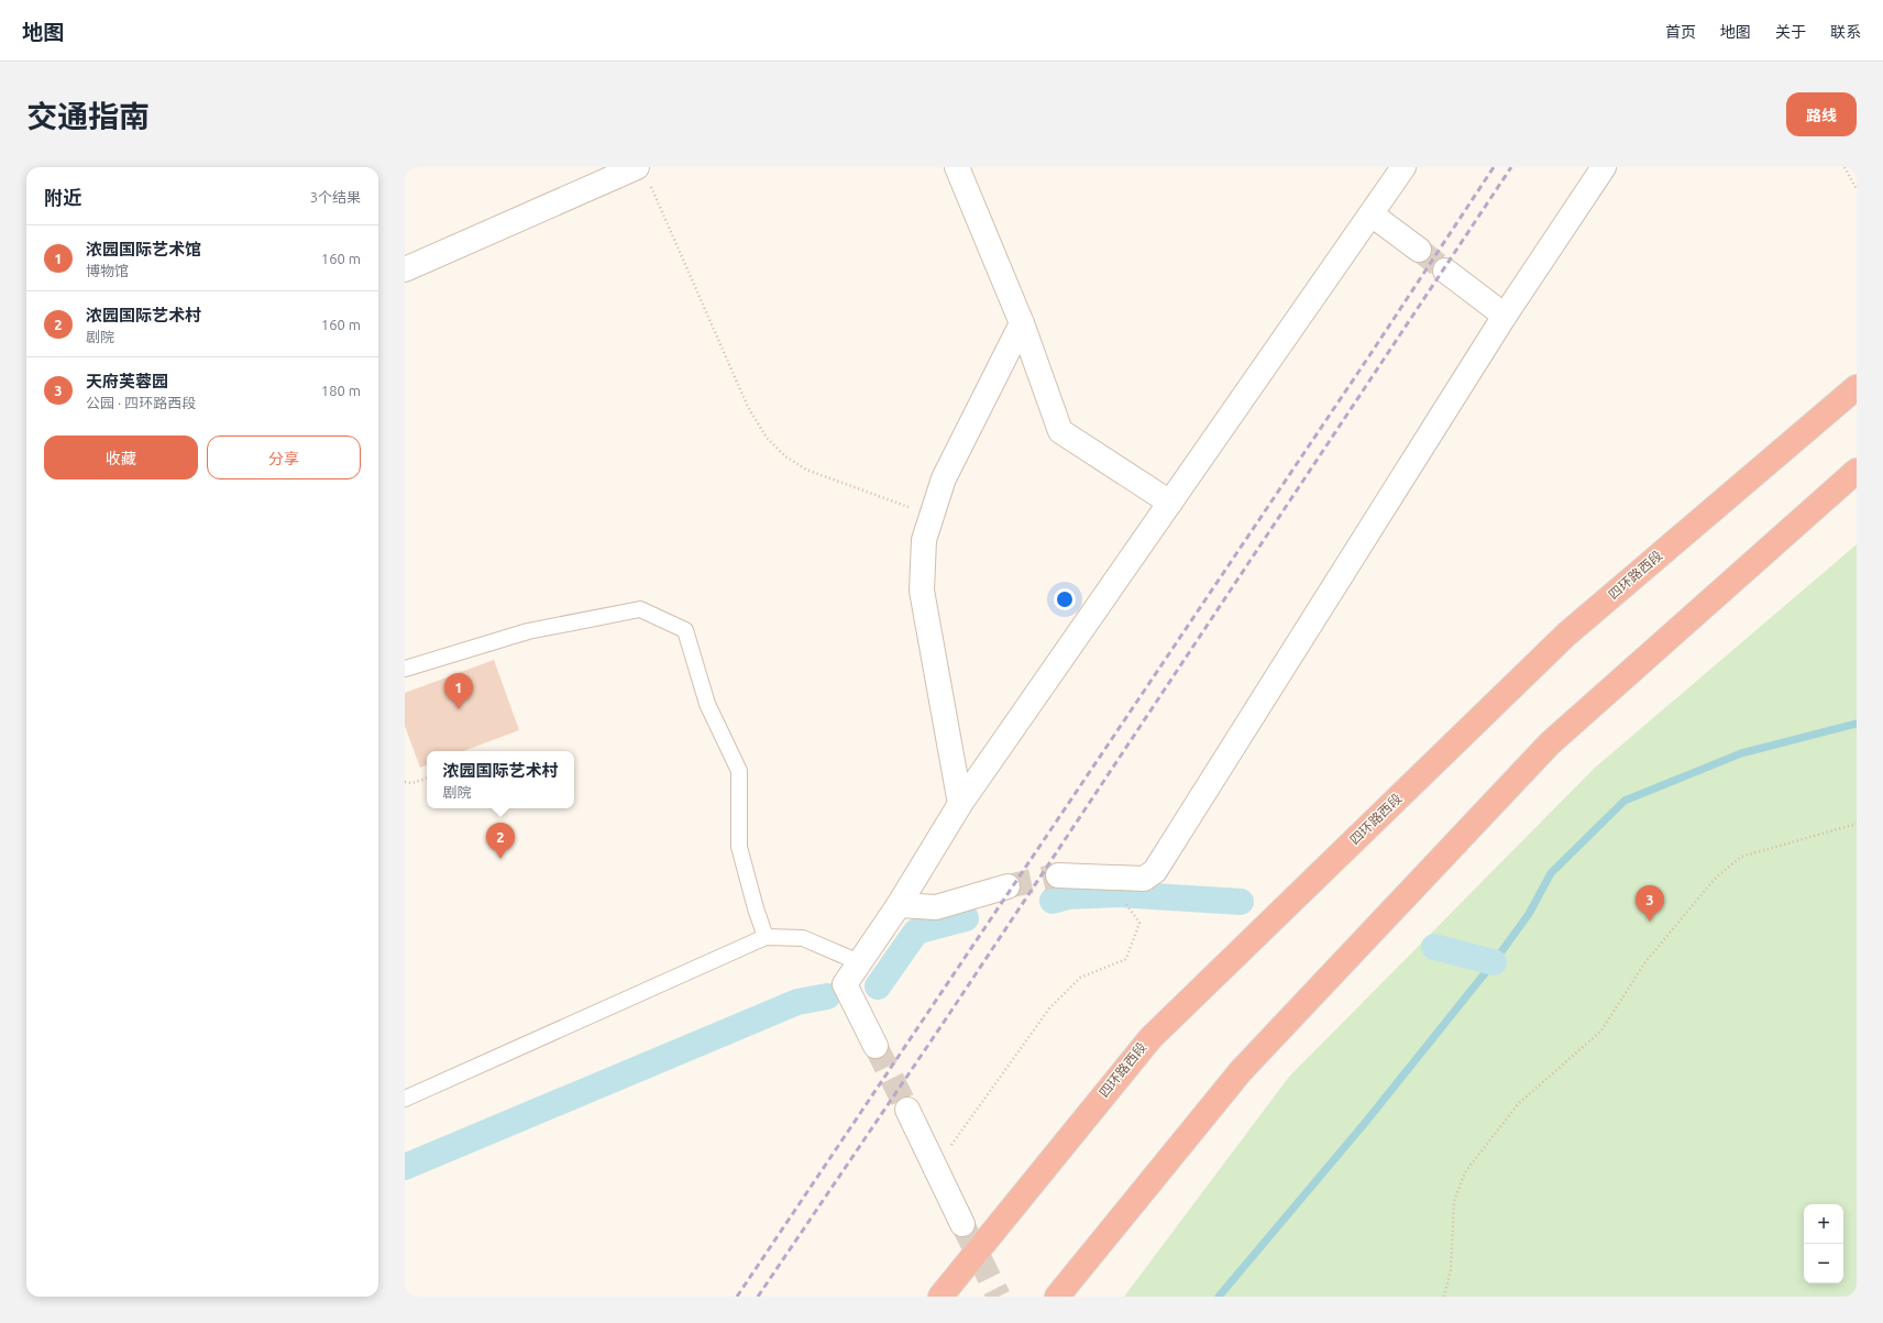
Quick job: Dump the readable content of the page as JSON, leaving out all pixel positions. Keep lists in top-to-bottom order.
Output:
{
  "streets": {
    "highway": ["四环路西段"]
  },
  "page": {
    "header": "地图",
    "nav": [
      "首页",
      "地图",
      "关于",
      "联系"
    ],
    "title": "交通指南",
    "buttons": [
      "路线",
      ["收藏", "分享"]
    ],
    "heading": ["附近", "3个结果"],
    "list": [
      {
        "mark": "1",
        "name": "浓园国际艺术馆",
        "note": "博物馆",
        "value": "160 m"
      },
      {
        "mark": "2",
        "name": "浓园国际艺术村",
        "note": "剧院",
        "value": "160 m"
      },
      {
        "mark": "3",
        "name": "天府芙蓉园",
        "note": "公园 · 四环路西段",
        "value": "180 m"
      }
    ],
    "pins": ["1", "2", "3"],
    "popup": ["浓园国际艺术村", "剧院"],
    "map_buttons": ["+", "−"]
  }
}
